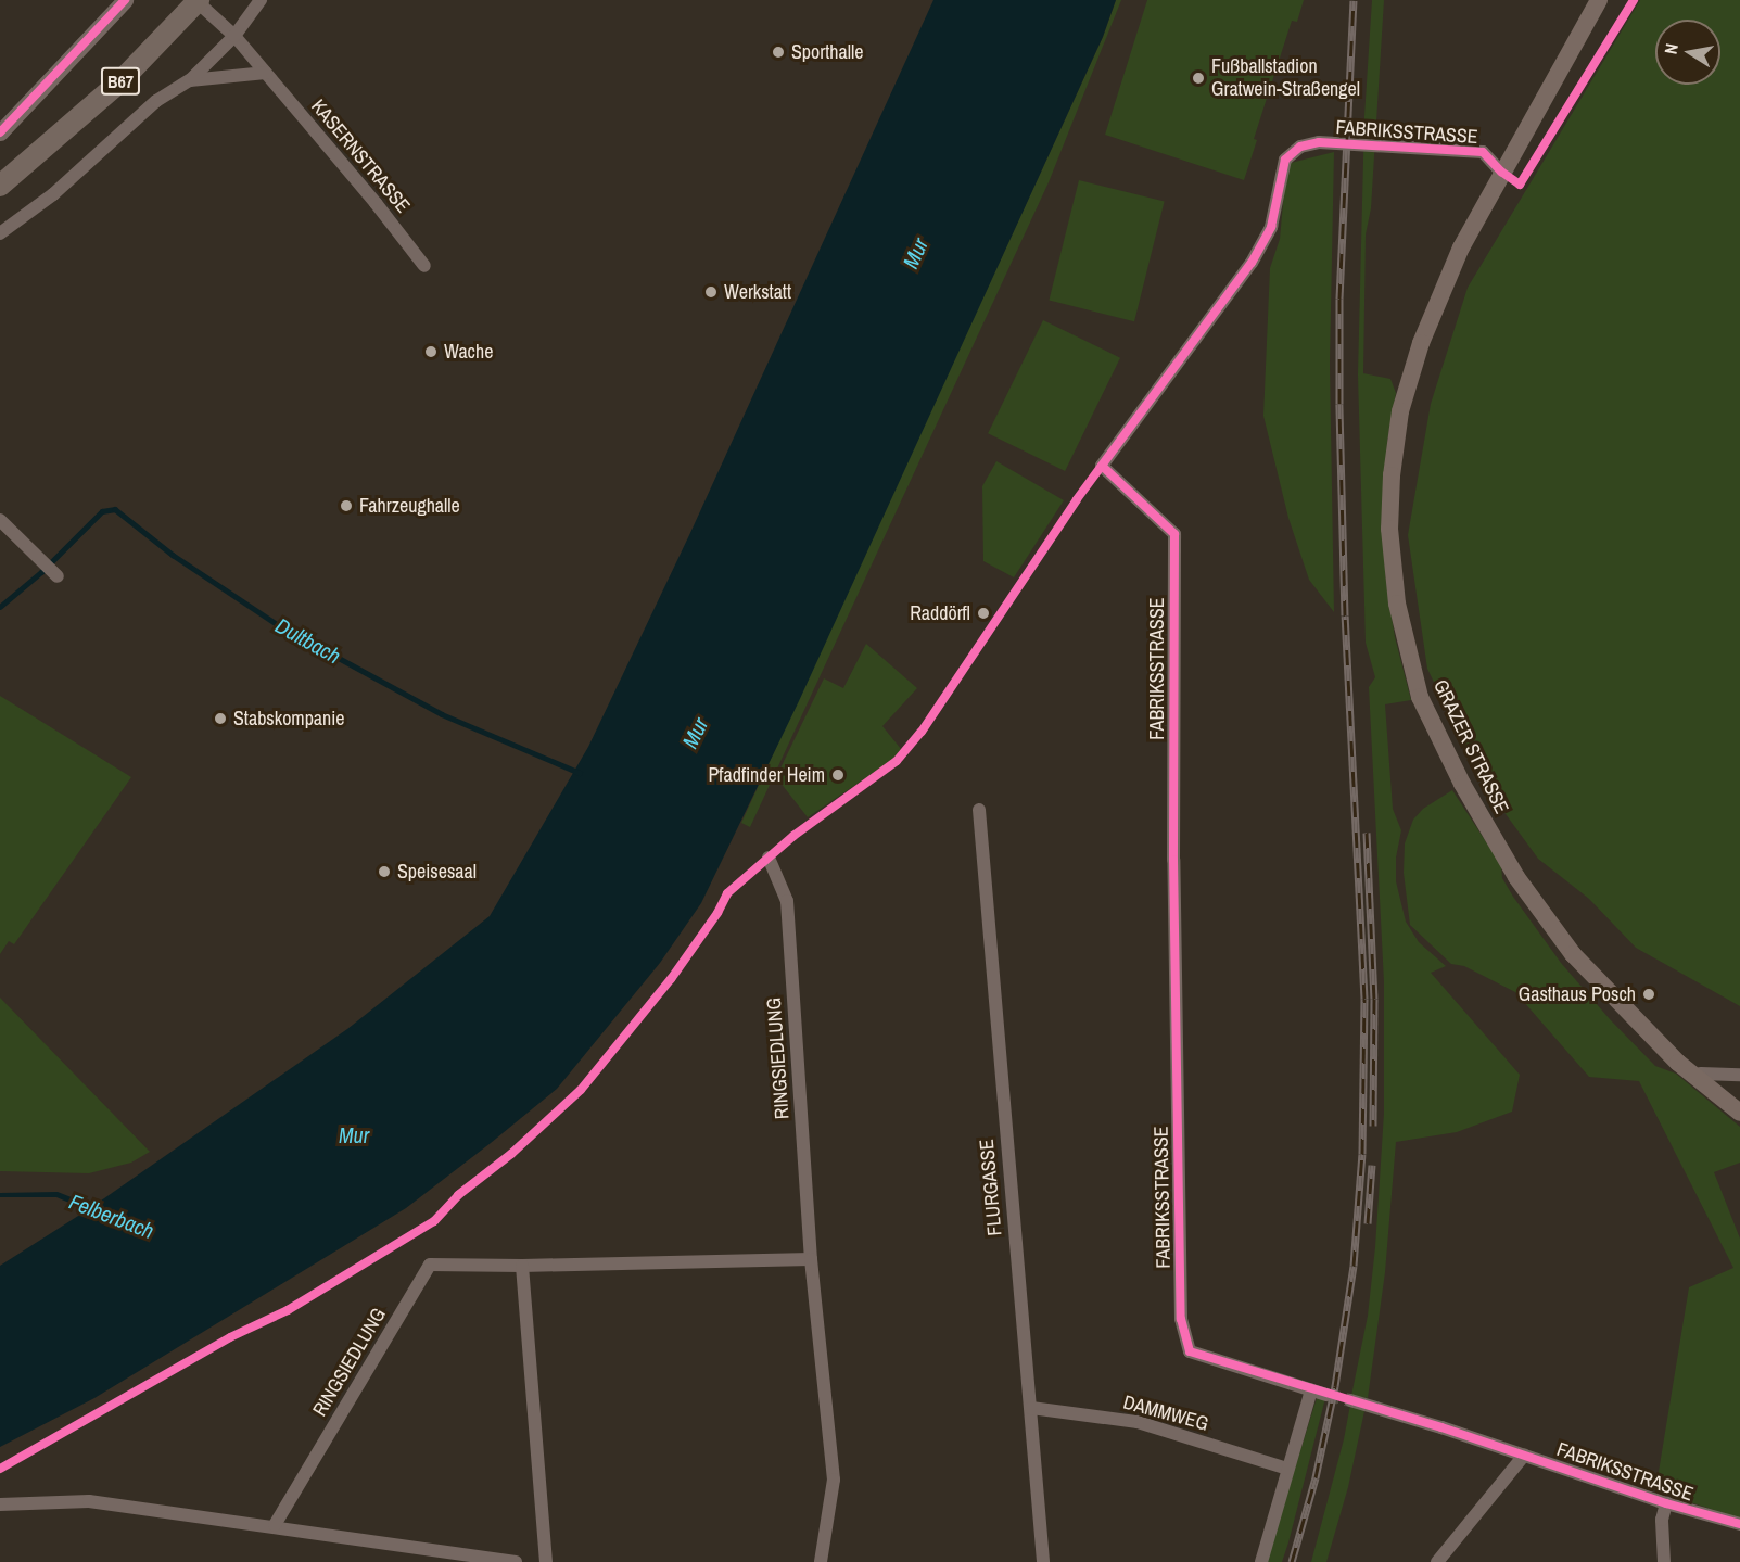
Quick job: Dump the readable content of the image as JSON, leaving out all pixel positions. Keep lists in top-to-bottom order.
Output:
{
  "streets": {
    "main road": ["B67", "GRAZER STRASSE"],
    "street": [
      "FABRIKSSTRASSE",
      "KASERNSTRASSE",
      "RINGSIEDLUNG",
      "FLURGASSE",
      "DAMMWEG"
    ]
  },
  "crossings": [
    ["B67", "KASERNSTRASSE"],
    ["FABRIKSSTRASSE", "GRAZER STRASSE"],
    ["FLURGASSE", "DAMMWEG"]
  ],
  "water": ["Mur", "Dultbach", "Felberbach"],
  "places": [
    "Sporthalle",
    "Fußballstadion Gratwein-Straßengel",
    "Werkstatt",
    "Wache",
    "Fahrzeughalle",
    "Raddörfl",
    "Stabskompanie",
    "Pfadfinder Heim",
    "Speisesaal",
    "Gasthaus Posch"
  ],
  "north": "left"
}
